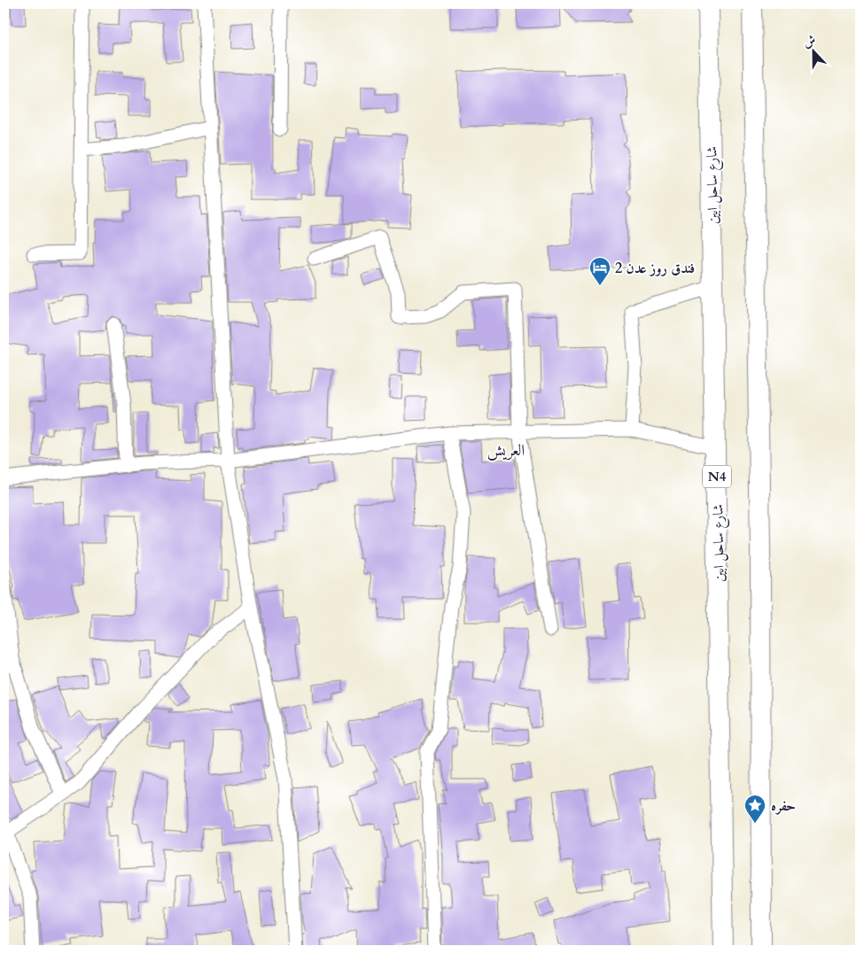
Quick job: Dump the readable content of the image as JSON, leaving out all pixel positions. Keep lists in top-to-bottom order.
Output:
{
  "streets": {
    "highway": ["شارع ساحل ابين", "N4"]
  },
  "districts": ["العريش"],
  "places": {
    "hotel": ["فندق روز عدن 2"],
    "place": ["حفره"]
  },
  "north": "top"
}
